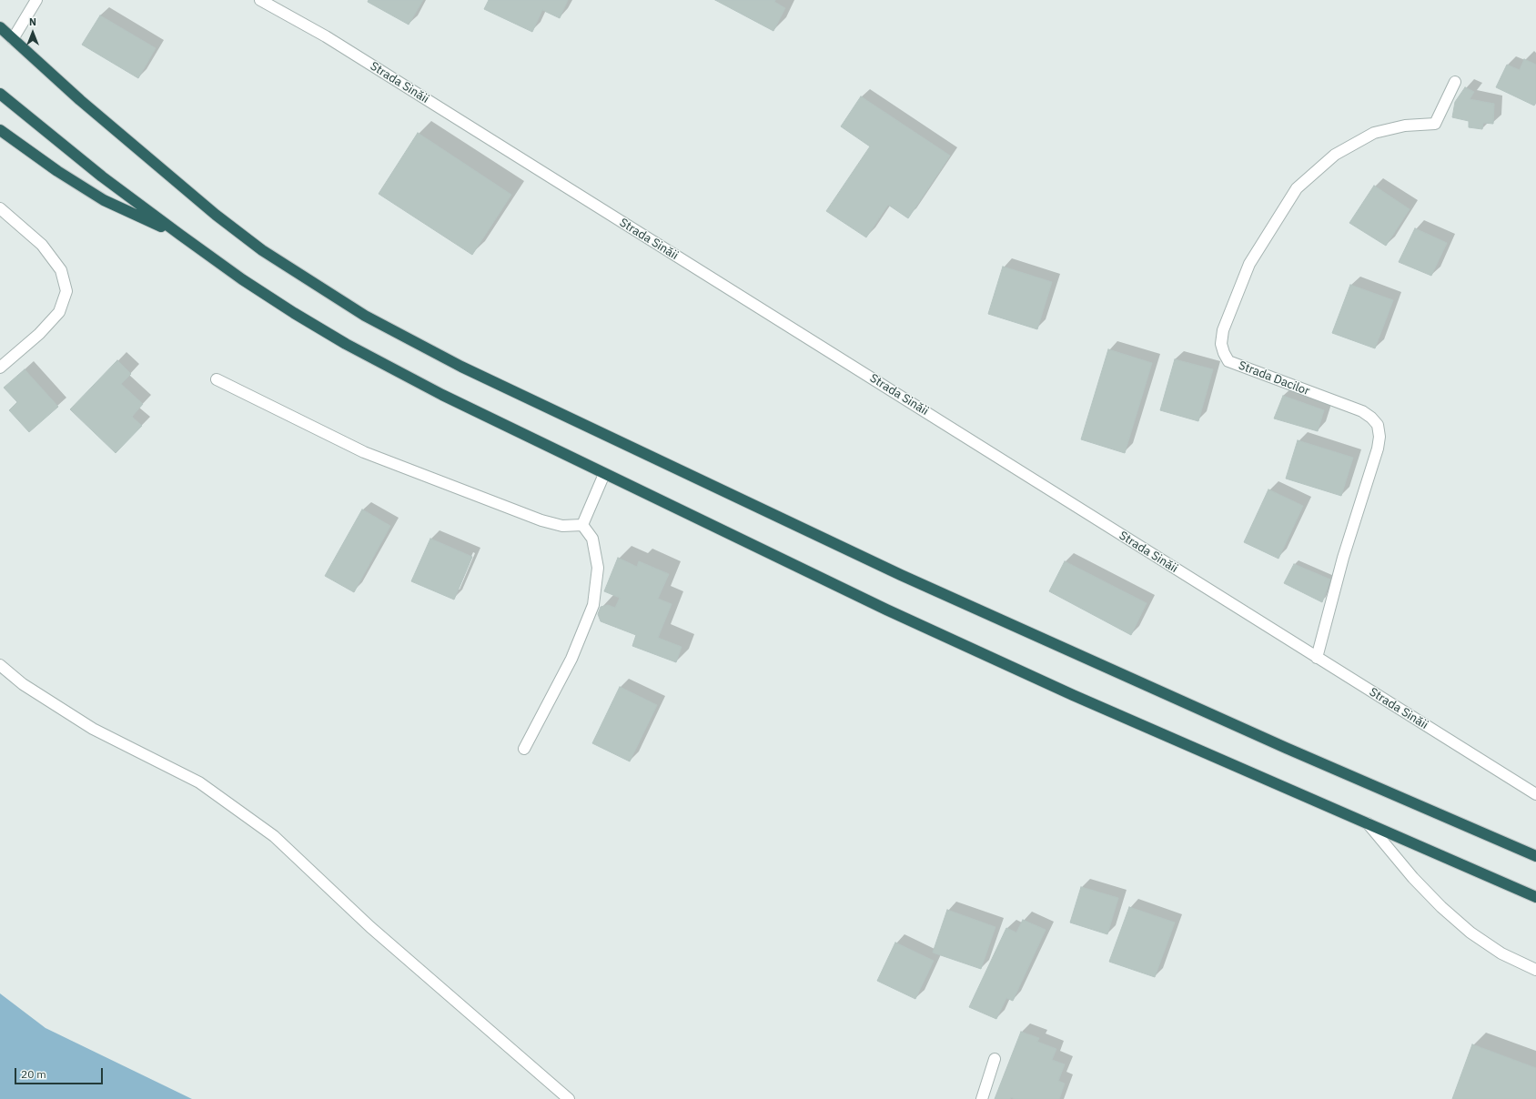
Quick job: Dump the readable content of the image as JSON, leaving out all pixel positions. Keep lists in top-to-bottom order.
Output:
{
  "streets": {
    "street": ["Strada Sinăii", "Strada Dacilor"]
  },
  "crossings": [
    ["Strada Sinăii", "Strada Dacilor"]
  ],
  "scale_bar": "20 m",
  "north": "top"
}
